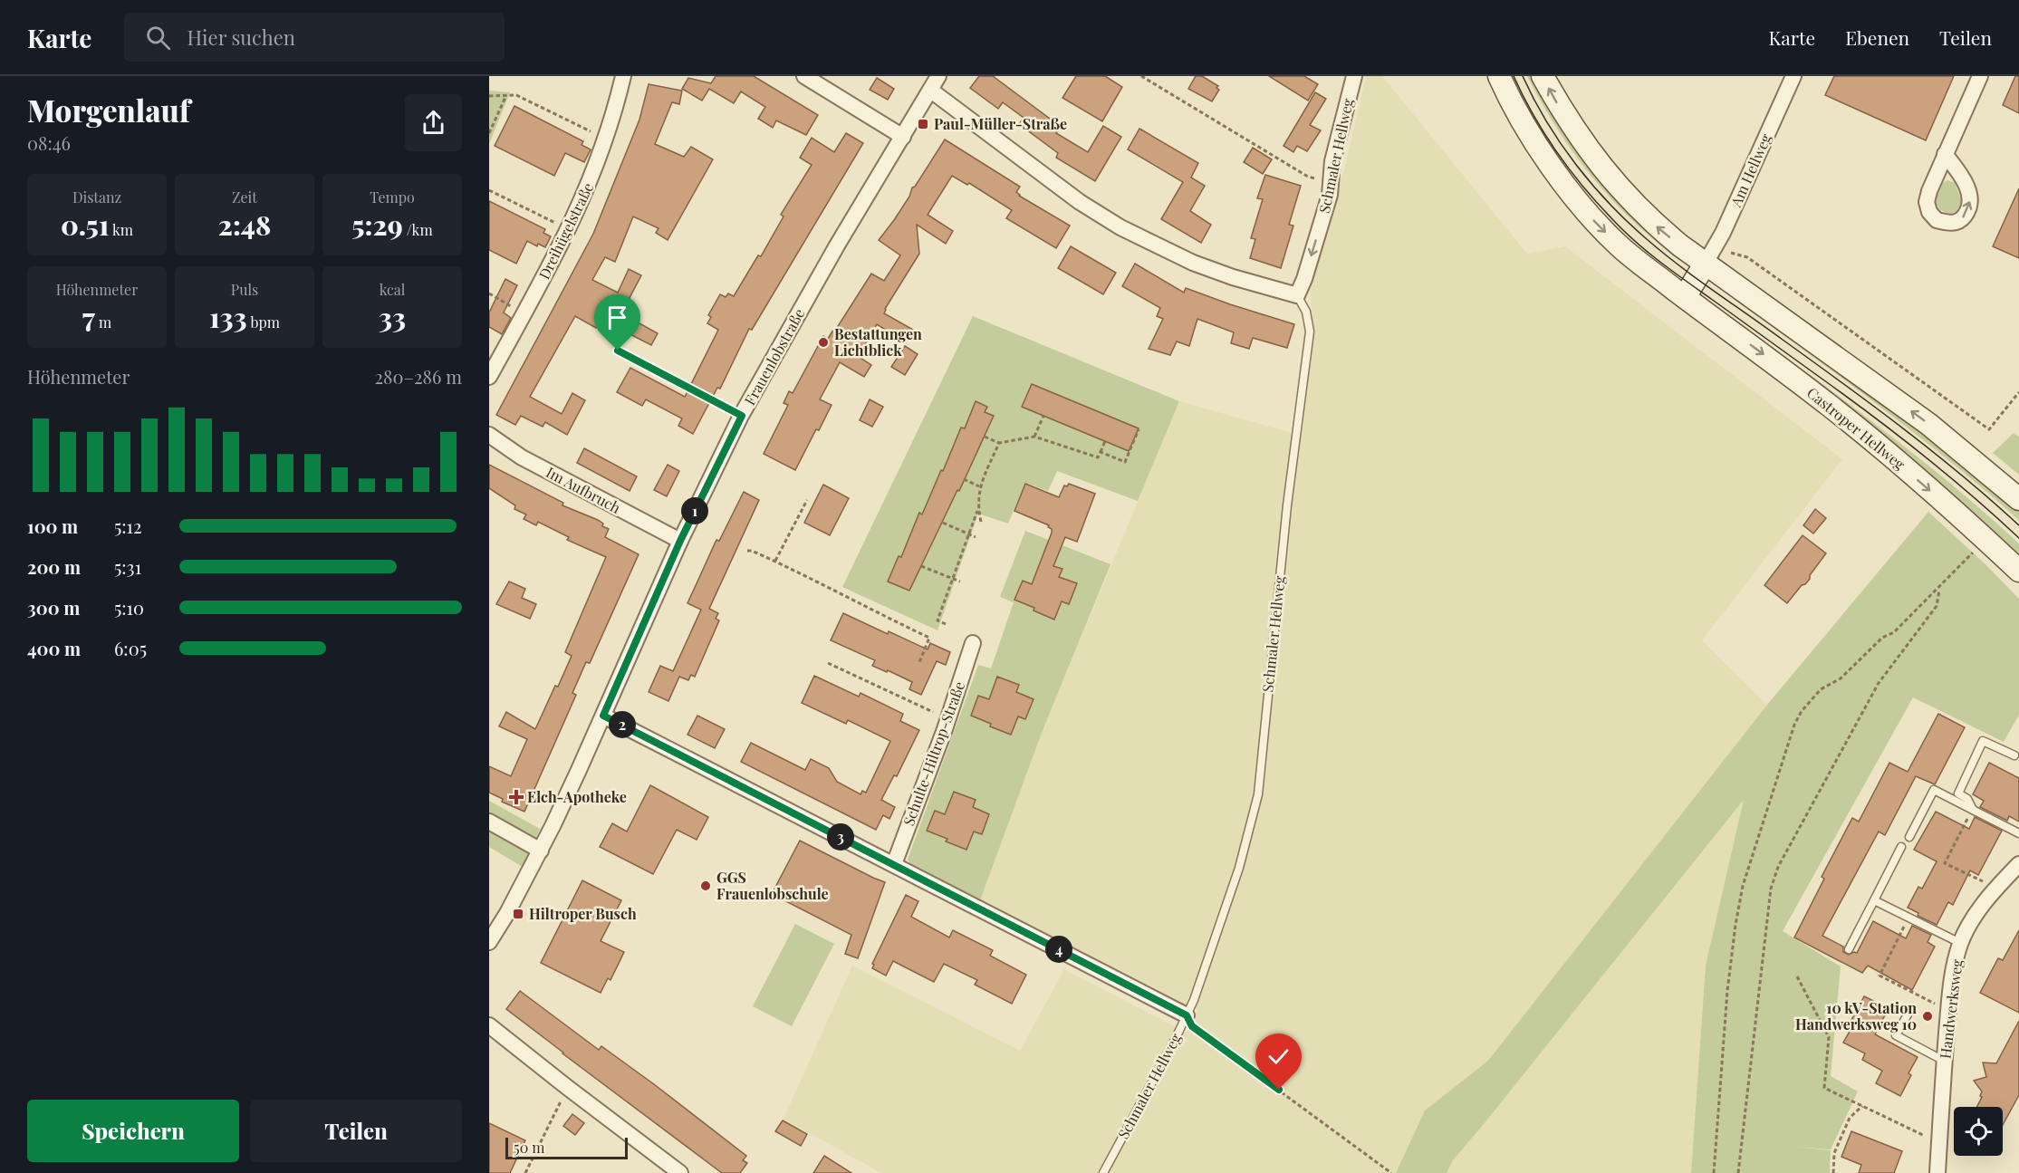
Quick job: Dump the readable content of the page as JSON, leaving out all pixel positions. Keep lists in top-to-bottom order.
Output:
{
  "streets": {
    "main road": ["Castroper Hellweg"],
    "street": [
      "Schmaler Hellweg",
      "Am Hellweg",
      "Dreihügelstraße",
      "Frauenlobstraße",
      "Im Aufbruch",
      "Schulte-Hiltrop-Straße",
      "Handwerksweg"
    ]
  },
  "crossings": [
    ["Frauenlobstraße", "Im Aufbruch"]
  ],
  "places": {
    "transit": ["Paul-Müller-Straße", "Hiltroper Busch"],
    "other": ["Bestattungen Lichtblick", "GGS Frauenlobschule", "10 kV-Station Handwerksweg 10"],
    "health": ["Elch-Apotheke"]
  },
  "scale_bar": "50 m",
  "page": {
    "header": "Karte",
    "search": "Hier suchen",
    "nav": ["Karte", "Ebenen", "Teilen"],
    "heading": ["Morgenlauf", "08:46"],
    "stats": [
      ["Distanz", "0.51 km"],
      ["Zeit", "2:48"],
      ["Tempo", "5:29 /km"],
      ["Höhenmeter", "7 m"],
      ["Puls", "133 bpm"],
      ["kcal", "33"]
    ],
    "chart": ["Höhenmeter", "280–286 m"],
    "pins": [
      "1",
      "2",
      "3",
      "4"
    ],
    "list": [
      {
        "name": "100 m",
        "note": "5:12"
      },
      {
        "name": "200 m",
        "note": "5:31"
      },
      {
        "name": "300 m",
        "note": "5:10"
      },
      {
        "name": "400 m",
        "note": "6:05"
      }
    ],
    "buttons": ["Speichern", "Teilen"],
    "scale": "50 m"
  }
}
